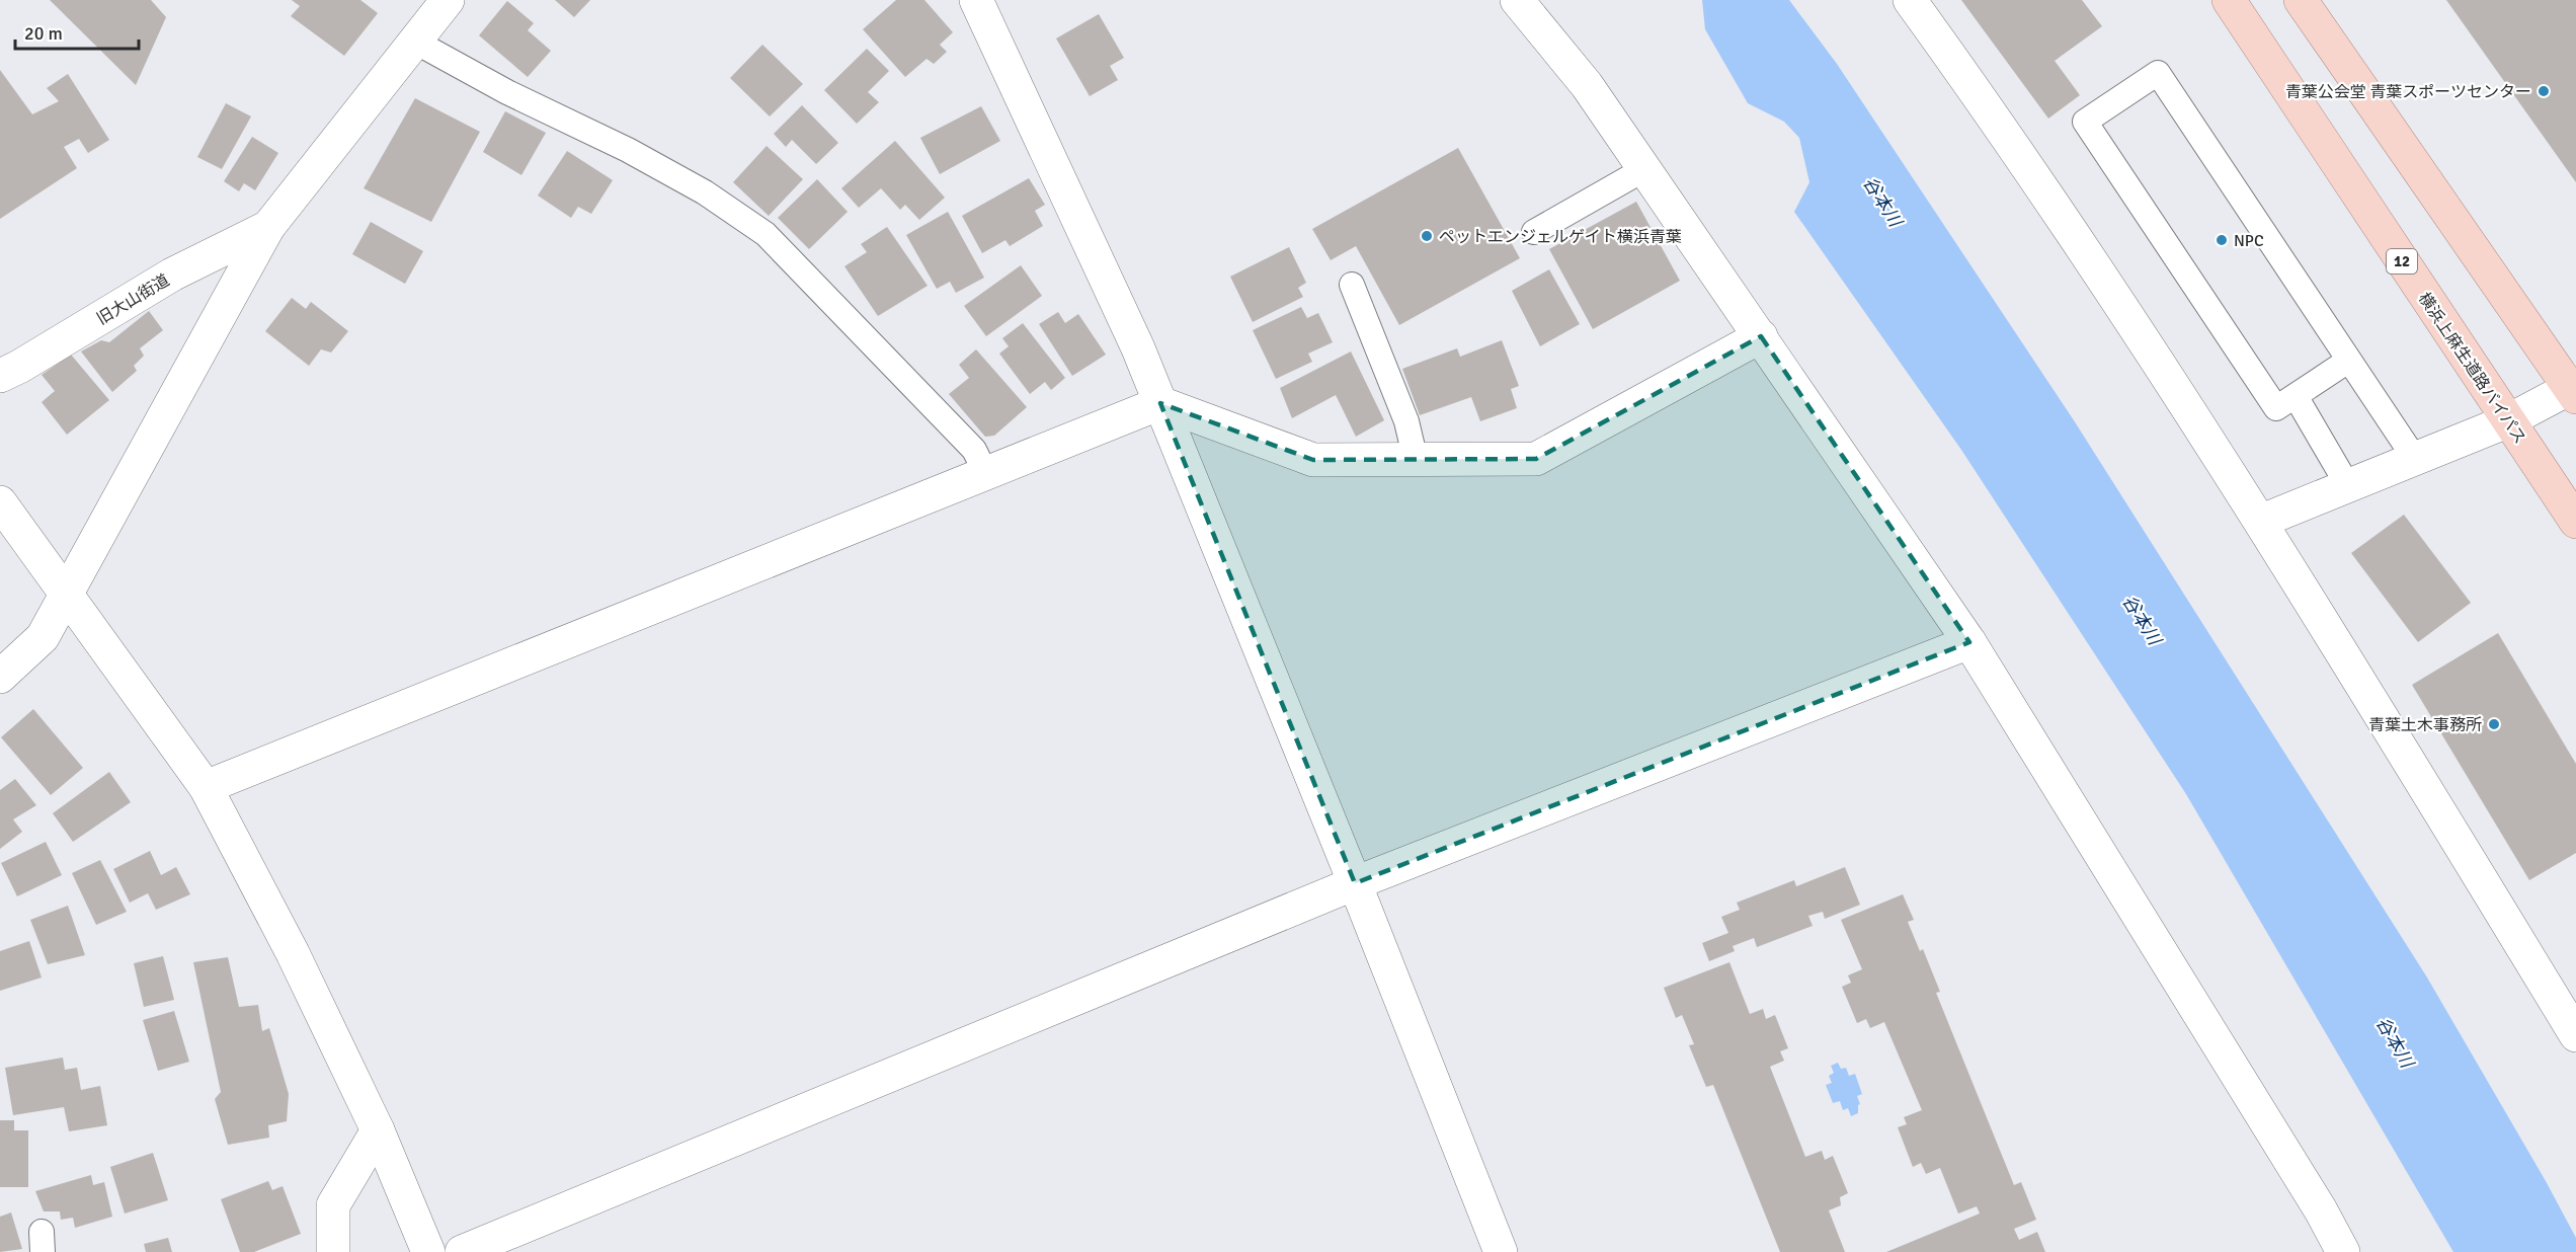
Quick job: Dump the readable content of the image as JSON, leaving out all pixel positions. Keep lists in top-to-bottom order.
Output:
{
  "streets": {
    "main road": ["12", "横浜上麻生道路バイパス"],
    "street": ["旧大山街道"]
  },
  "water": ["谷本川"],
  "places": [
    "青葉公会堂 青葉スポーツセンター",
    "ペットエンジェルゲイト横浜青葉",
    "NPC",
    "青葉土木事務所"
  ],
  "scale_bar": "20 m"
}
